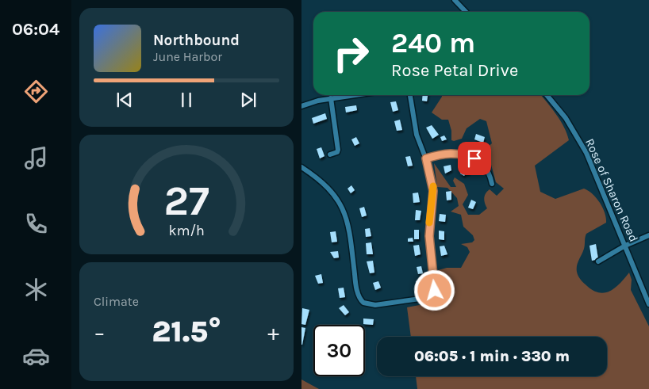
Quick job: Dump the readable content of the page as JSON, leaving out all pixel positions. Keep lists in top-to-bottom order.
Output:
{
  "streets": {
    "street": ["Rose of Sharon Road"]
  },
  "page": {
    "tabs": "06:04",
    "turn": ["240 m", "Rose Petal Drive"],
    "song": ["Northbound", "June Harbor"],
    "tile": "Climate",
    "heat": ["−", "21.5°", "+"],
    "limit": "30",
    "trip": "06:05 · 1 min · 330 m",
    "gauge": ["27", "km/h"]
  }
}
